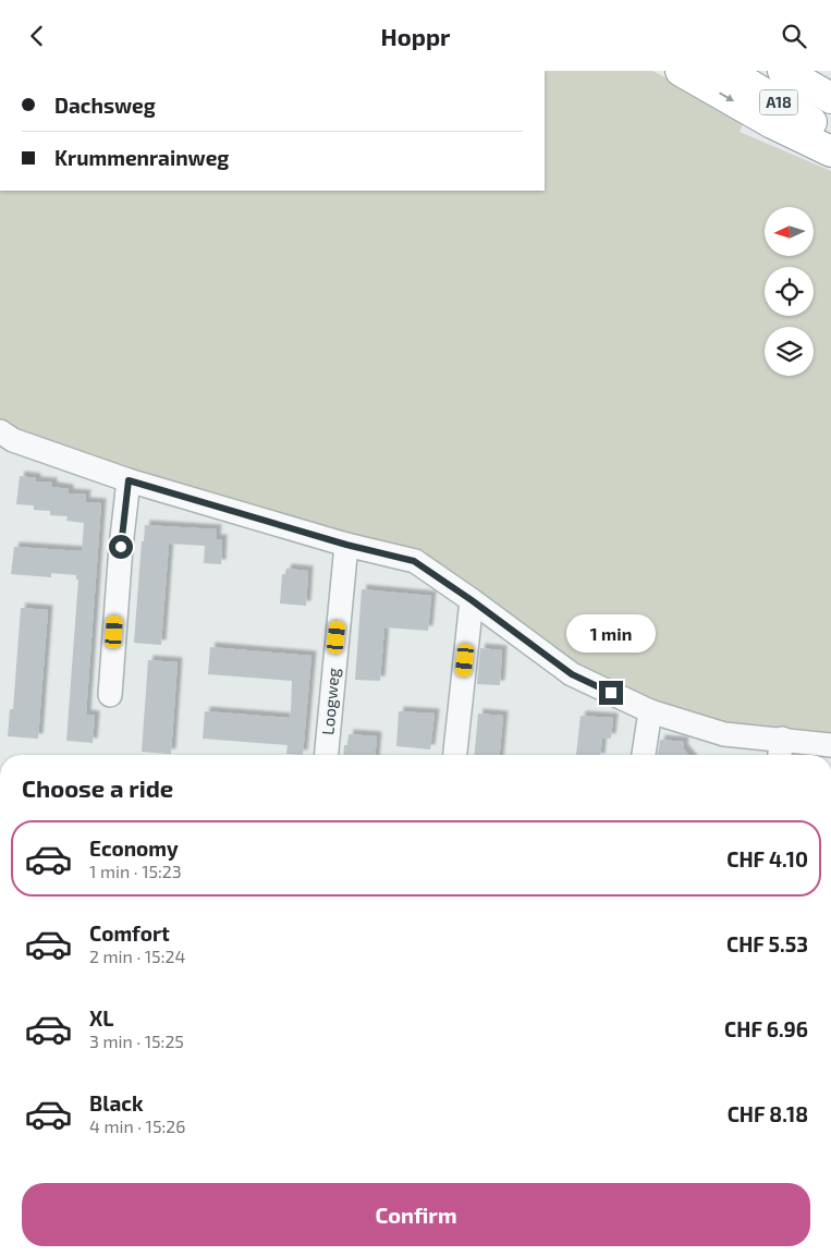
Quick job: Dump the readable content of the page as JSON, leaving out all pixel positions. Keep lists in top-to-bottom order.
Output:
{
  "streets": {
    "main road": ["A18"],
    "street": ["Loogweg"]
  },
  "north": "left",
  "page": {
    "header": "Hoppr",
    "banner": ["Dachsweg", "Krummenrainweg"],
    "bubble": "1 min",
    "heading": "Choose a ride",
    "list": [
      {
        "name": "Economy",
        "note": "1 min · 15:23",
        "value": "CHF 4.10"
      },
      {
        "name": "Comfort",
        "note": "2 min · 15:24",
        "value": "CHF 5.53"
      },
      {
        "name": "XL",
        "note": "3 min · 15:25",
        "value": "CHF 6.96"
      },
      {
        "name": "Black",
        "note": "4 min · 15:26",
        "value": "CHF 8.18"
      }
    ],
    "buttons": "Confirm"
  }
}
